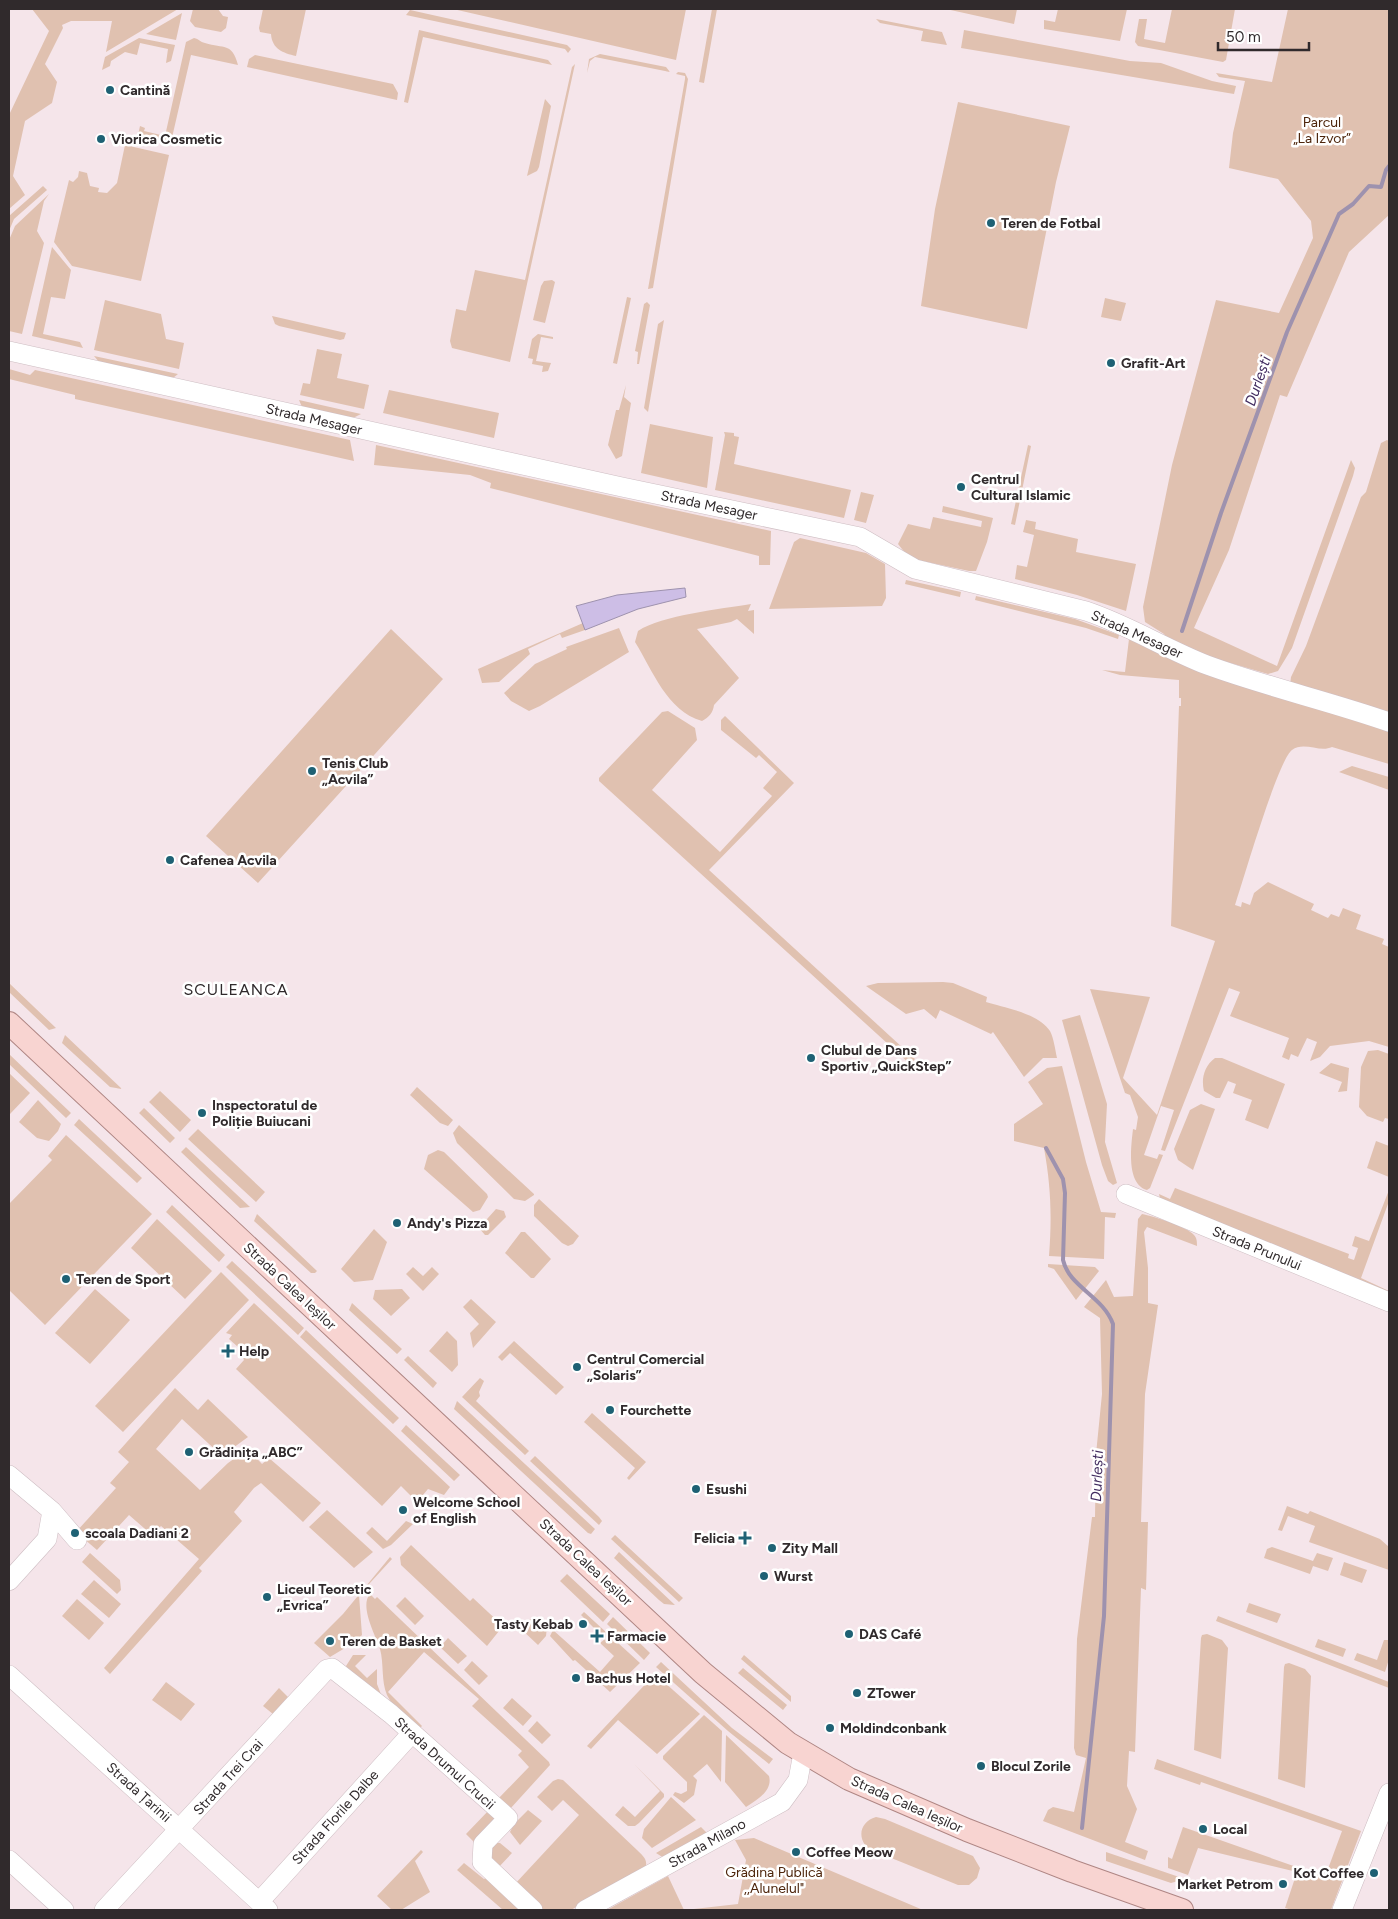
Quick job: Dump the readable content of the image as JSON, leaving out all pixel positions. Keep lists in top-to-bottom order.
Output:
{
  "streets": {
    "main road": ["Strada Calea Ieșilor"],
    "street": [
      "Strada Mesager",
      "Strada Prunului",
      "Strada Drumul Crucii",
      "Strada Trei Crai",
      "Strada Țarinii",
      "Strada Florile Dalbe",
      "Strada Milano"
    ]
  },
  "crossings": [
    ["Strada Calea Ieșilor", "Strada Milano"],
    ["Strada Drumul Crucii", "Strada Trei Crai"],
    ["Strada Drumul Crucii", "Strada Florile Dalbe"],
    ["Strada Trei Crai", "Strada Țarinii"],
    ["Strada Țarinii", "Strada Florile Dalbe"]
  ],
  "districts": ["SCULEANCA"],
  "water": ["Durlești"],
  "parks": ["Parcul „La Izvor”", "Grădina Publică ,,Alunelul\""],
  "places": {
    "other": [
      "Cantină",
      "Viorica Cosmetic",
      "Teren de Fotbal",
      "Grafit-Art",
      "Centrul Cultural Islamic",
      "Tenis Club „Acvila”",
      "Cafenea Acvila",
      "Clubul de Dans Sportiv „QuickStep”",
      "Inspectoratul de Poliție Buiucani",
      "Andy's Pizza",
      "Teren de Sport",
      "Centrul Comercial „Solaris”",
      "Fourchette",
      "Grădinița „ABC”",
      "Esushi",
      "Welcome School of English",
      "scoala Dadiani 2",
      "Zity Mall",
      "Wurst",
      "Liceul Teoretic „Evrica”",
      "Tasty Kebab",
      "DAS Café",
      "Teren de Basket",
      "Bachus Hotel",
      "ZTower",
      "Moldindconbank",
      "Blocul Zorile",
      "Local",
      "Coffee Meow",
      "Kot Coffee",
      "Market Petrom"
    ],
    "health": ["Help", "Felicia", "Farmacie"]
  },
  "scale_bar": "50 m"
}
